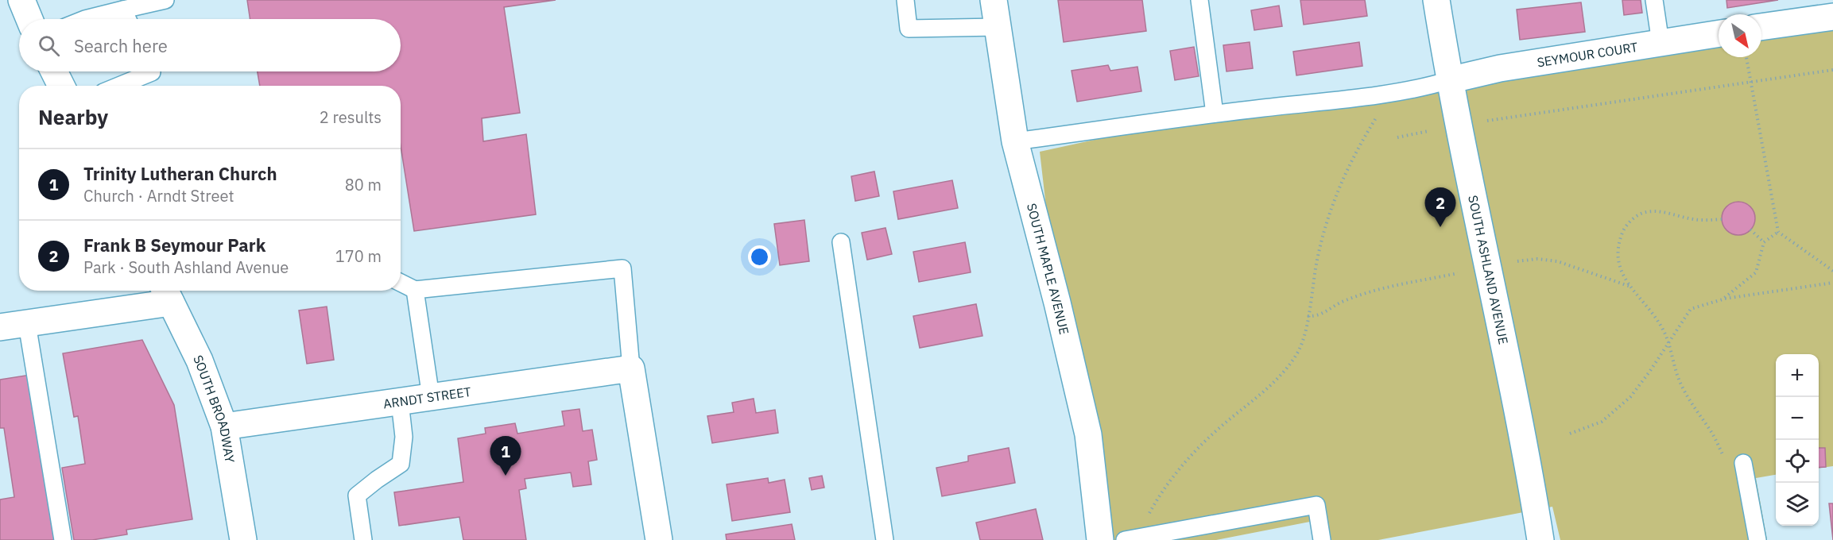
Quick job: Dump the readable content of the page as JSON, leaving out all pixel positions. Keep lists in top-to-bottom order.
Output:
{
  "streets": {
    "street": [
      "SEYMOUR COURT",
      "SOUTH MAPLE AVENUE",
      "SOUTH ASHLAND AVENUE",
      "ARNDT STREET",
      "SOUTH BROADWAY"
    ]
  },
  "crossings": [
    ["SEYMOUR COURT", "SOUTH ASHLAND AVENUE"],
    ["ARNDT STREET", "SOUTH BROADWAY"]
  ],
  "north": "bottom right",
  "page": {
    "search": "Search here",
    "heading": ["Nearby", "2 results"],
    "list": [
      {
        "mark": "1",
        "name": "Trinity Lutheran Church",
        "note": "Church · Arndt Street",
        "value": "80 m"
      },
      {
        "mark": "2",
        "name": "Frank B Seymour Park",
        "note": "Park · South Ashland Avenue",
        "value": "170 m"
      }
    ],
    "pins": ["2", "1"],
    "map_buttons": ["+", "−"]
  }
}
